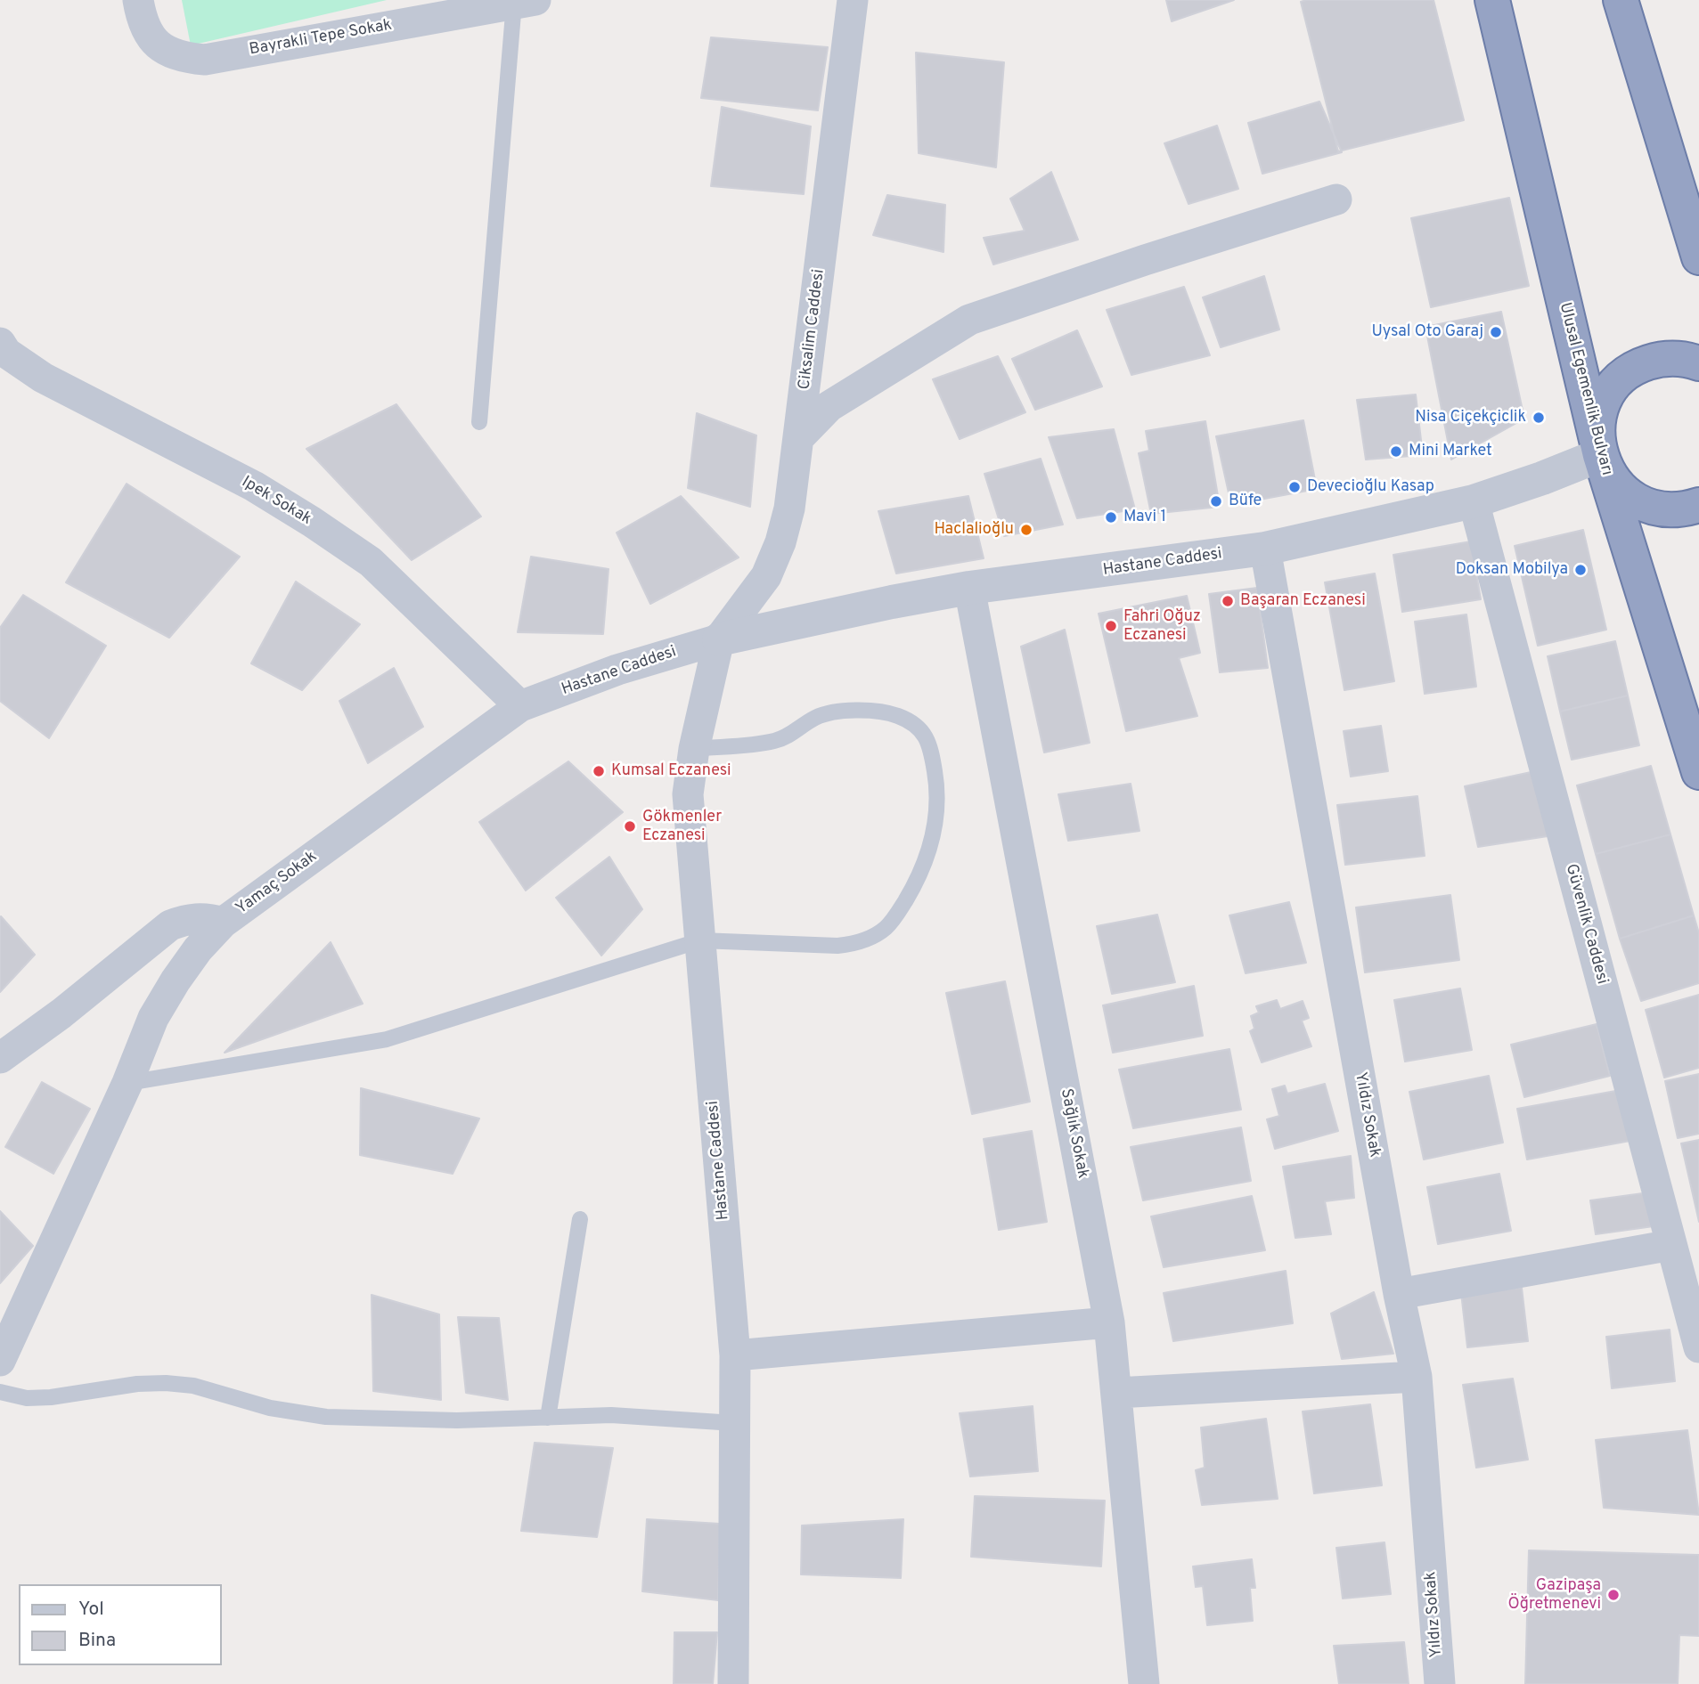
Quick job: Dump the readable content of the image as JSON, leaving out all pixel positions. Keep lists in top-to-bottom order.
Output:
{
  "streets": {
    "highway": ["Ulusal Egemenlik Bulvarı"],
    "street": [
      "Bayrakli Tepe Sokak",
      "Ciksalim Caddesi",
      "Ipek Sokak",
      "Hastane Caddesi",
      "Yamaç Sokak",
      "Güvenlik Caddesi",
      "Yıldız Sokak",
      "Sağlık Sokak"
    ]
  },
  "crossings": [
    ["Ciksalim Caddesi", "Hastane Caddesi"],
    ["Ulusal Egemenlik Bulvarı", "Hastane Caddesi"],
    ["Ipek Sokak", "Hastane Caddesi"],
    ["Ipek Sokak", "Yamaç Sokak"],
    ["Hastane Caddesi", "Yamaç Sokak"],
    ["Hastane Caddesi", "Güvenlik Caddesi"],
    ["Hastane Caddesi", "Yıldız Sokak"],
    ["Hastane Caddesi", "Sağlık Sokak"]
  ],
  "places": [
    "Uysal Oto Garaj",
    "Nisa Ciçekçiclik",
    "Mini Market",
    "Devecioğlu Kasap",
    "Büfe",
    "Mavi 1",
    "Haclalioğlu",
    "Doksan Mobilya",
    "Başaran Eczanesi",
    "Fahri Oğuz Eczanesi",
    "Kumsal Eczanesi",
    "Gökmenler Eczanesi",
    "Gazipaşa Öğretmenevi"
  ],
  "legend": ["Yol", "Bina"]
}
